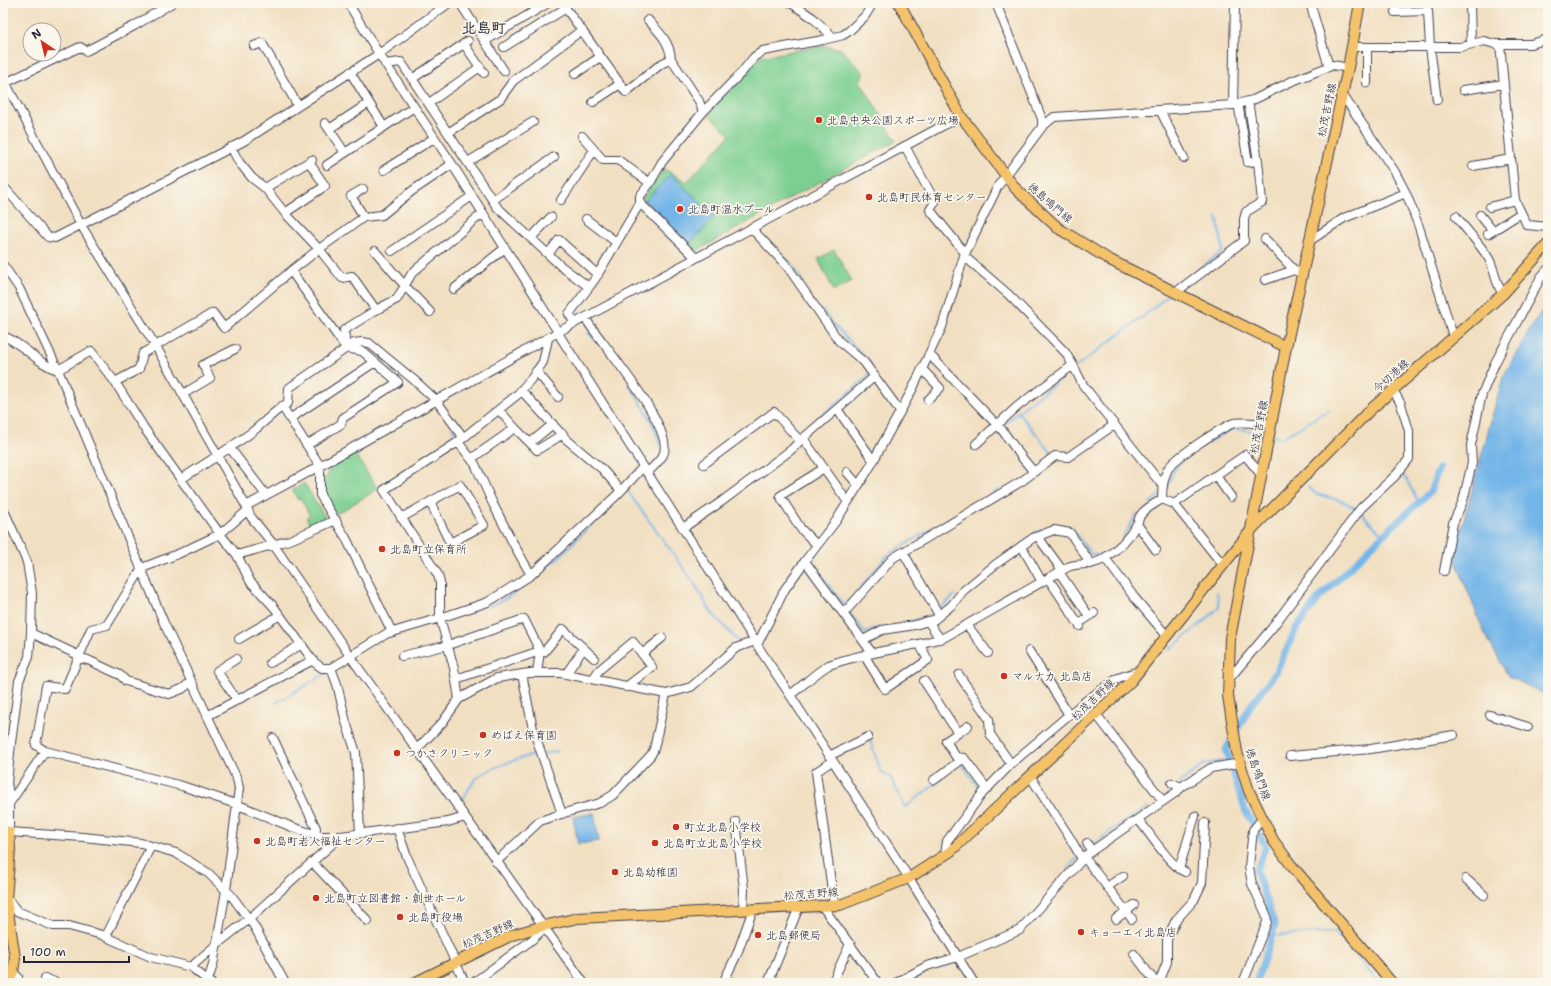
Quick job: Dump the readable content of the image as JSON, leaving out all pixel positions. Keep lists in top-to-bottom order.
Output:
{
  "streets": {
    "main road": ["松茂吉野線", "徳島鳴門線", "今切港線"]
  },
  "crossings": [
    ["松茂吉野線", "徳島鳴門線"],
    ["松茂吉野線", "今切港線"],
    ["徳島鳴門線", "今切港線"]
  ],
  "districts": ["北島町"],
  "places": [
    "北島中央公園スポーツ広場",
    "北島町民体育センター",
    "北島町温水プール",
    "北島町立保育所",
    "マルナカ 北島店",
    "めばえ保育園",
    "つかさクリニック",
    "町立北島小学校",
    "北島町老人福祉センター",
    "北島町立北島小学校",
    "北島幼稚園",
    "北島町立図書館・創世ホール",
    "北島町役場",
    "キョーエイ北島店",
    "北島郵便局"
  ],
  "scale_bar": "100 m",
  "north": "top left"
}
